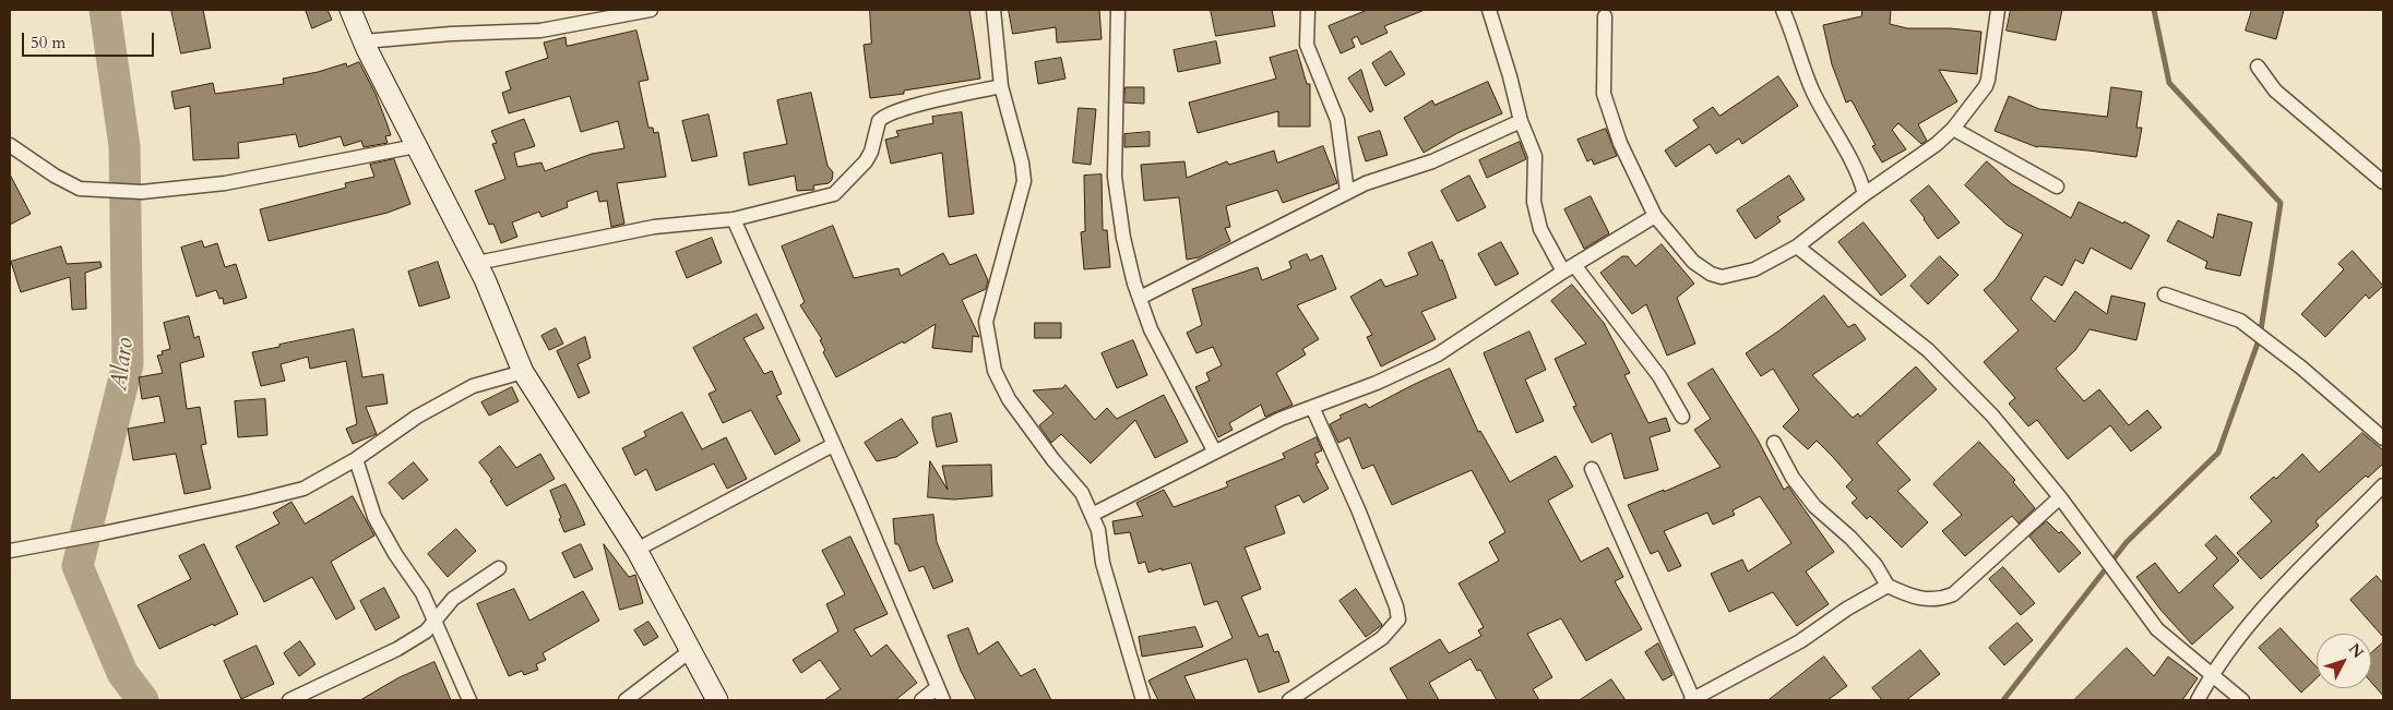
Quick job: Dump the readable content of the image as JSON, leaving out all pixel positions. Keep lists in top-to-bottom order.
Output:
{
  "water": ["Alaro"],
  "scale_bar": "50 m",
  "north": "top right"
}
